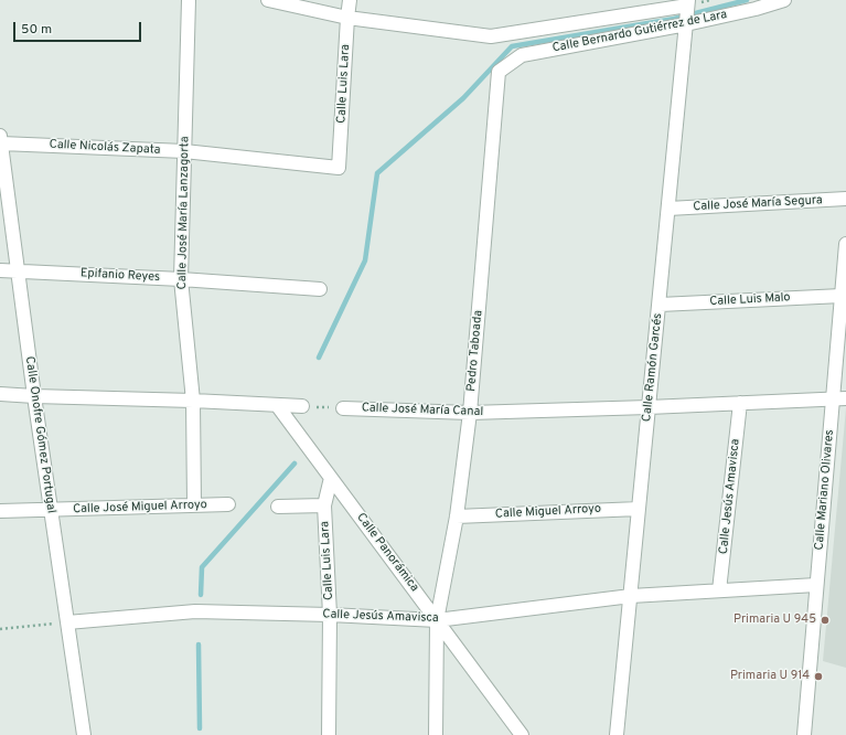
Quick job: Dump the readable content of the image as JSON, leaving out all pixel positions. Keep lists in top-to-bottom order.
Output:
{
  "streets": {
    "street": [
      "Calle Bernardo Gutiérrez de Lara",
      "Calle Luis Lara",
      "Calle Nicolás Zapata",
      "Calle José María Segura",
      "Calle José María Lanzagorta",
      "Epifanio Reyes",
      "Calle Luis Malo",
      "Pedro Taboada",
      "Calle Ramón Garcés",
      "Calle José María Canal",
      "Calle Onofre Gómez Portugal",
      "Calle Mariano Olivares",
      "Calle Jesús Amavisca",
      "Calle José Miguel Arroyo",
      "Calle Miguel Arroyo",
      "Calle Panorámica"
    ]
  },
  "crossings": [
    ["Calle Bernardo Gutiérrez de Lara", "Calle Luis Lara"],
    ["Calle Bernardo Gutiérrez de Lara", "Pedro Taboada"],
    ["Calle Bernardo Gutiérrez de Lara", "Calle Ramón Garcés"],
    ["Calle Luis Lara", "Calle Nicolás Zapata"],
    ["Calle Luis Lara", "Calle Jesús Amavisca"],
    ["Calle Luis Lara", "Calle Panorámica"],
    ["Calle Nicolás Zapata", "Calle José María Lanzagorta"],
    ["Calle Nicolás Zapata", "Calle Onofre Gómez Portugal"],
    ["Calle José María Segura", "Calle Ramón Garcés"],
    ["Calle José María Lanzagorta", "Epifanio Reyes"],
    ["Calle José María Lanzagorta", "Calle José Miguel Arroyo"],
    ["Epifanio Reyes", "Calle Onofre Gómez Portugal"],
    ["Calle Luis Malo", "Calle Ramón Garcés"],
    ["Calle Luis Malo", "Calle Mariano Olivares"],
    ["Pedro Taboada", "Calle José María Canal"],
    ["Pedro Taboada", "Calle Jesús Amavisca"],
    ["Pedro Taboada", "Calle Miguel Arroyo"],
    ["Pedro Taboada", "Calle Panorámica"],
    ["Calle Ramón Garcés", "Calle José María Canal"],
    ["Calle Ramón Garcés", "Calle Jesús Amavisca"],
    ["Calle Ramón Garcés", "Calle Miguel Arroyo"],
    ["Calle José María Canal", "Calle Mariano Olivares"],
    ["Calle José María Canal", "Calle Jesús Amavisca"],
    ["Calle Onofre Gómez Portugal", "Calle Jesús Amavisca"],
    ["Calle Onofre Gómez Portugal", "Calle José Miguel Arroyo"],
    ["Calle Mariano Olivares", "Calle Jesús Amavisca"],
    ["Calle Jesús Amavisca", "Calle Panorámica"]
  ],
  "places": ["Primaria U 945", "Primaria U 914"],
  "scale_bar": "50 m"
}
